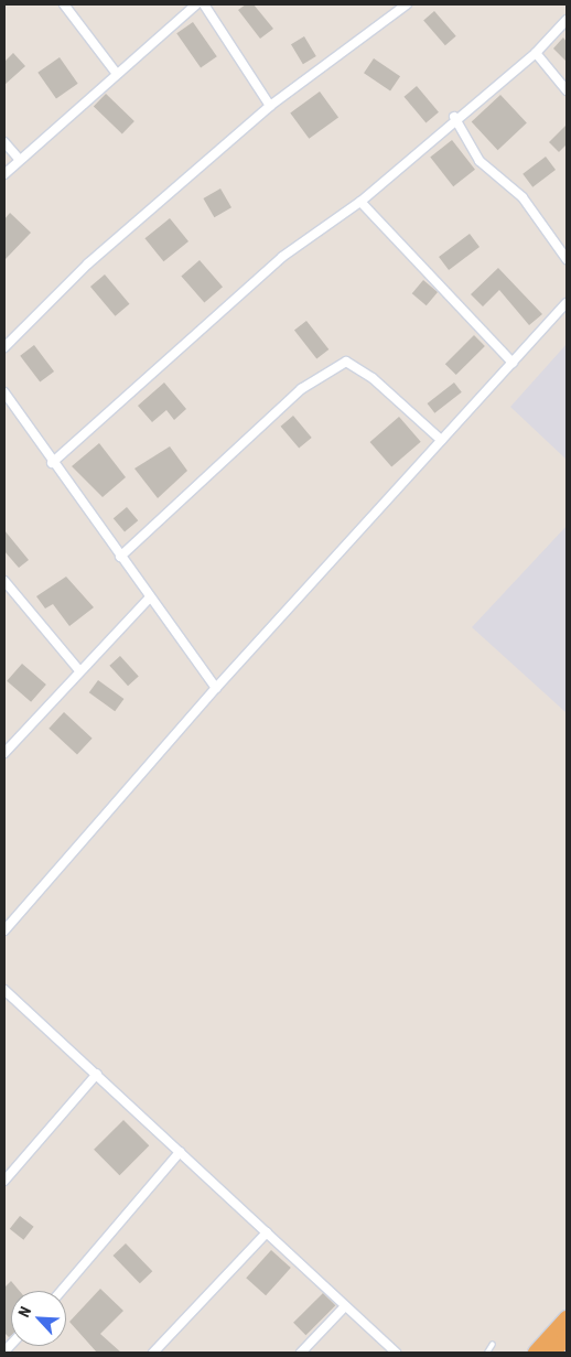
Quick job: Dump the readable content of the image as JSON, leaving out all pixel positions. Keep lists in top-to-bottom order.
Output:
{
  "north": "top left"
}
